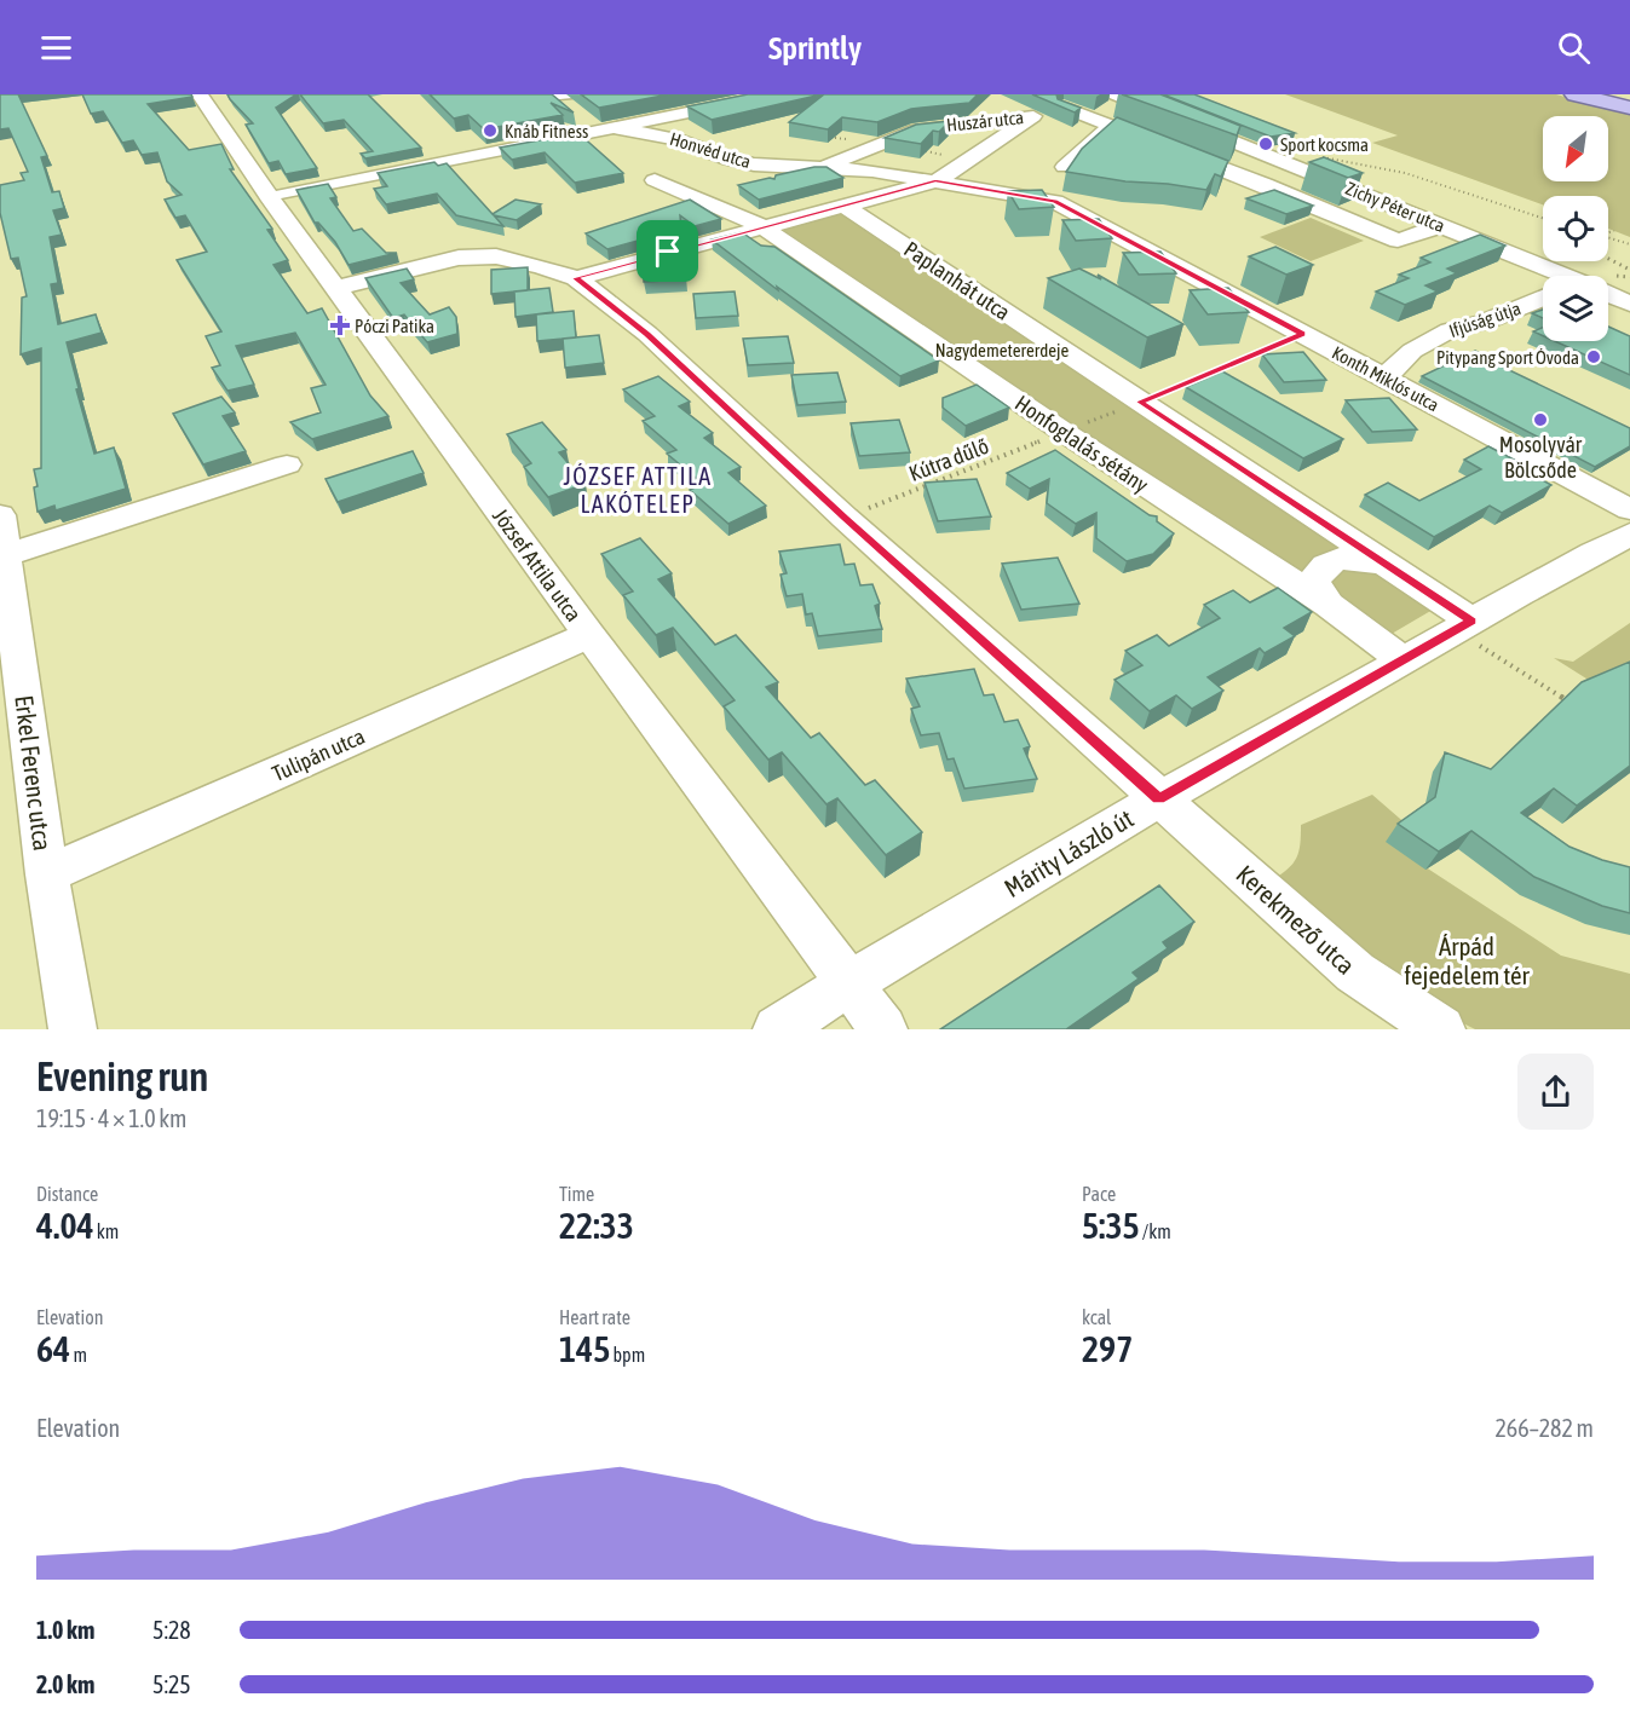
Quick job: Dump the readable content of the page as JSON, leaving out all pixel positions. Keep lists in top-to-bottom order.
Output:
{
  "streets": {
    "street": [
      "Huszár utca",
      "Honvéd utca",
      "Zichy Péter utca",
      "Paplanhát utca",
      "Ifjúság útja",
      "Konth Miklós utca",
      "Honfoglalás sétány",
      "József Attila utca",
      "Tulipán utca",
      "Erkel Ferenc utca",
      "Márity László út",
      "Kerekmező utca"
    ],
    "path": ["Kútra dűlő"]
  },
  "crossings": [
    ["Huszár utca", "Honvéd utca"],
    ["Huszár utca", "Zichy Péter utca"],
    ["Honvéd utca", "Konth Miklós utca"],
    ["Paplanhát utca", "Kútra dűlő"],
    ["Paplanhát utca", "Márity László út"],
    ["Ifjúság útja", "Konth Miklós utca"],
    ["Konth Miklós utca", "Kútra dűlő"],
    ["Honfoglalás sétány", "Kútra dűlő"],
    ["Honfoglalás sétány", "Márity László út"],
    ["Kútra dűlő", "Kerekmező utca"],
    ["József Attila utca", "Tulipán utca"],
    ["József Attila utca", "Márity László út"],
    ["József Attila utca", "Kerekmező utca"],
    ["Tulipán utca", "Erkel Ferenc utca"],
    ["Márity László út", "Kerekmező utca"]
  ],
  "districts": ["JÓZSEF ATTILA LAKÓTELEP"],
  "parks": ["Nagydemetererdeje", "Árpád fejedelem tér"],
  "places": {
    "other": [
      "Knáb Fitness",
      "Sport kocsma",
      "Pitypang Sport Óvoda",
      "Mosolyvár Bölcsőde"
    ],
    "health": ["Póczi Patika"]
  },
  "north": "bottom left",
  "page": {
    "header": "Sprintly",
    "heading": ["Evening run", "19:15 · 4 × 1.0 km"],
    "stats": [
      ["Distance", "4.04 km"],
      ["Time", "22:33"],
      ["Pace", "5:35 /km"],
      ["Elevation", "64 m"],
      ["Heart rate", "145 bpm"],
      ["kcal", "297"]
    ],
    "chart": ["Elevation", "266–282 m"],
    "list": [
      {
        "name": "1.0 km",
        "note": "5:28"
      },
      {
        "name": "2.0 km",
        "note": "5:25"
      }
    ]
  }
}
